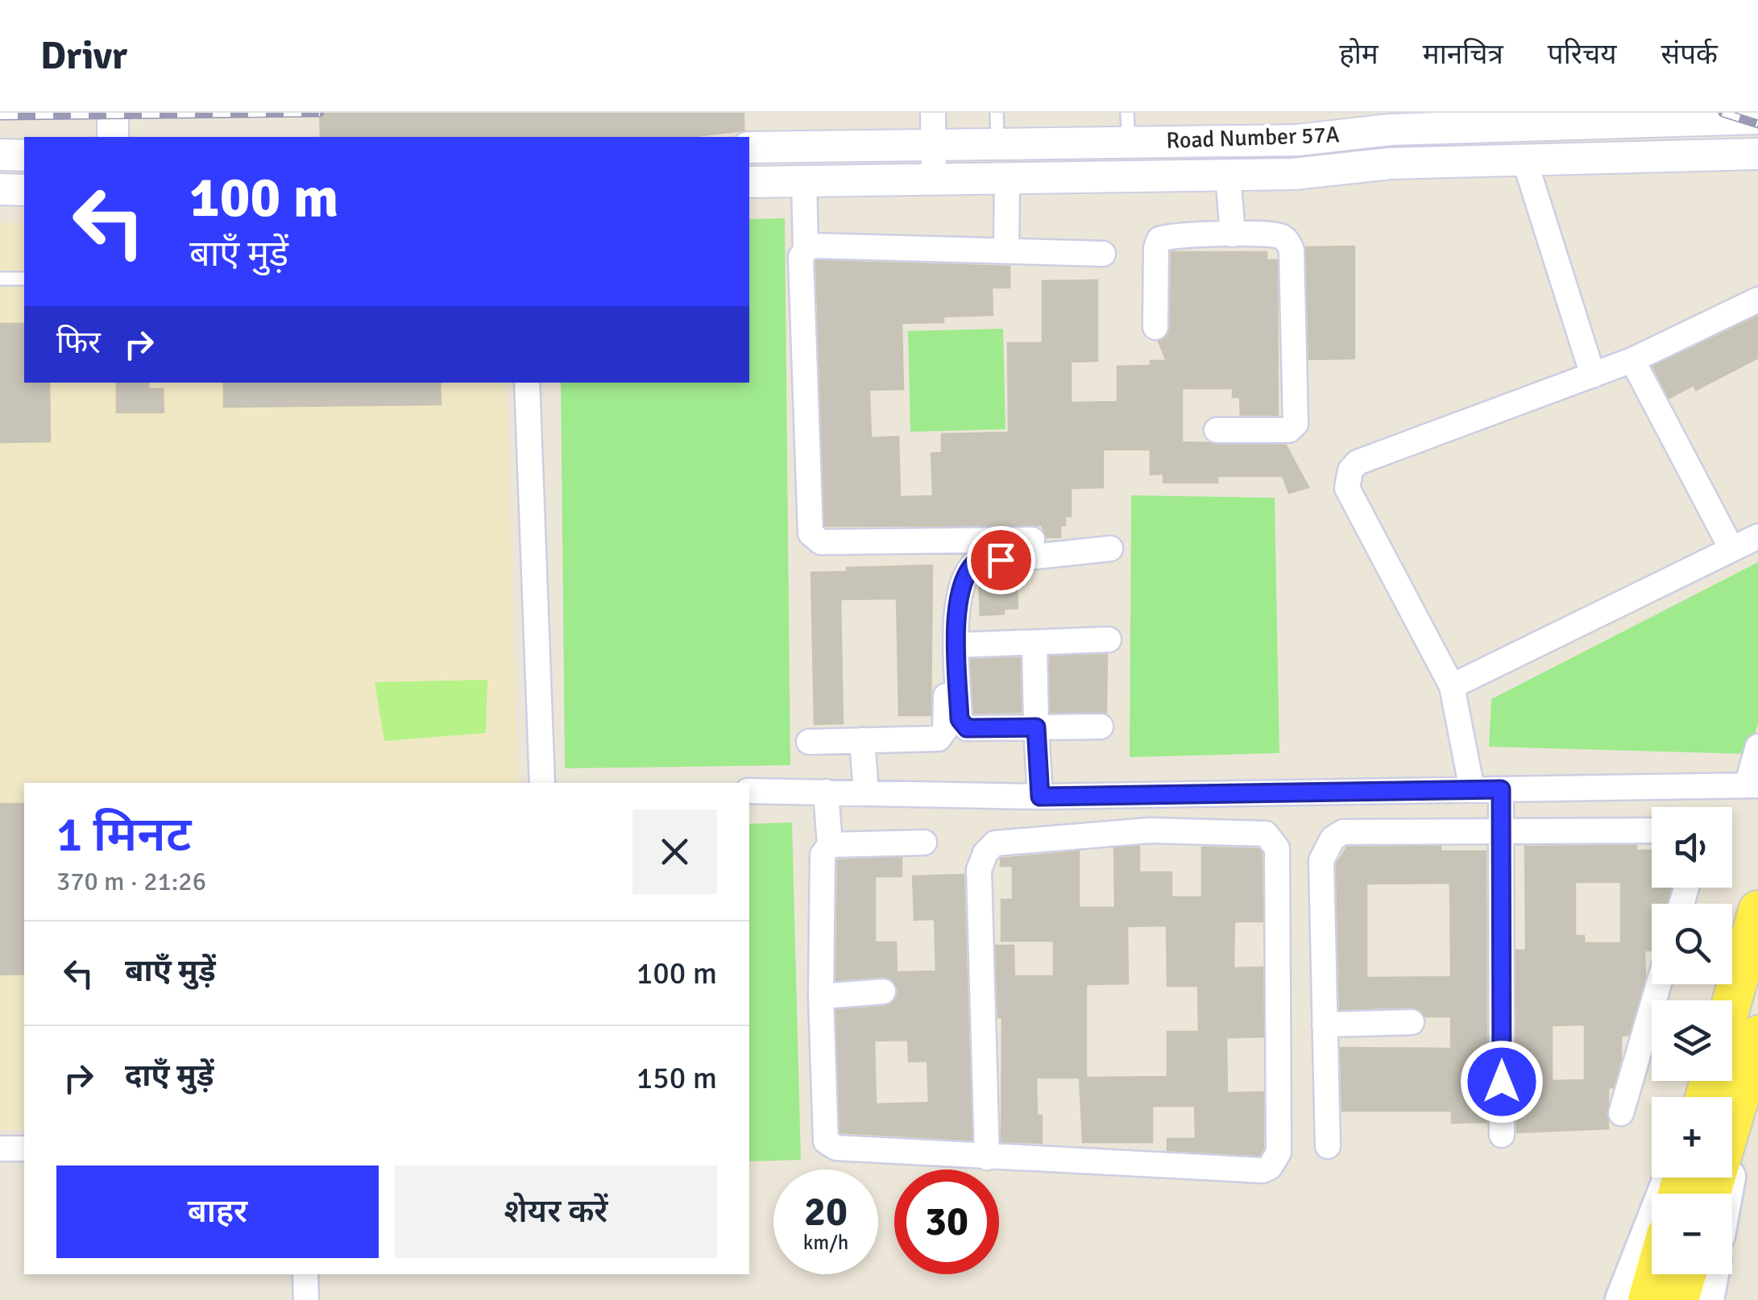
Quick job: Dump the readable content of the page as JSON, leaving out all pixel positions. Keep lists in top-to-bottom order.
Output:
{
  "streets": {
    "street": ["Road Number 57A"]
  },
  "page": {
    "header": "Drivr",
    "nav": [
      "होम",
      "मानचित्र",
      "परिचय",
      "संपर्क"
    ],
    "turn": ["100 m", "बाएँ मुड़ें"],
    "then": "फिर",
    "heading": ["1 मिनट", "370 m · 21:26"],
    "map_buttons": ["+", "−"],
    "list": [
      {
        "name": "बाएँ मुड़ें",
        "value": "100 m"
      },
      {
        "name": "दाएँ मुड़ें",
        "value": "150 m"
      }
    ],
    "buttons": ["बाहर", "शेयर करें"],
    "speed": "20 km/h",
    "limit": "30"
  }
}
